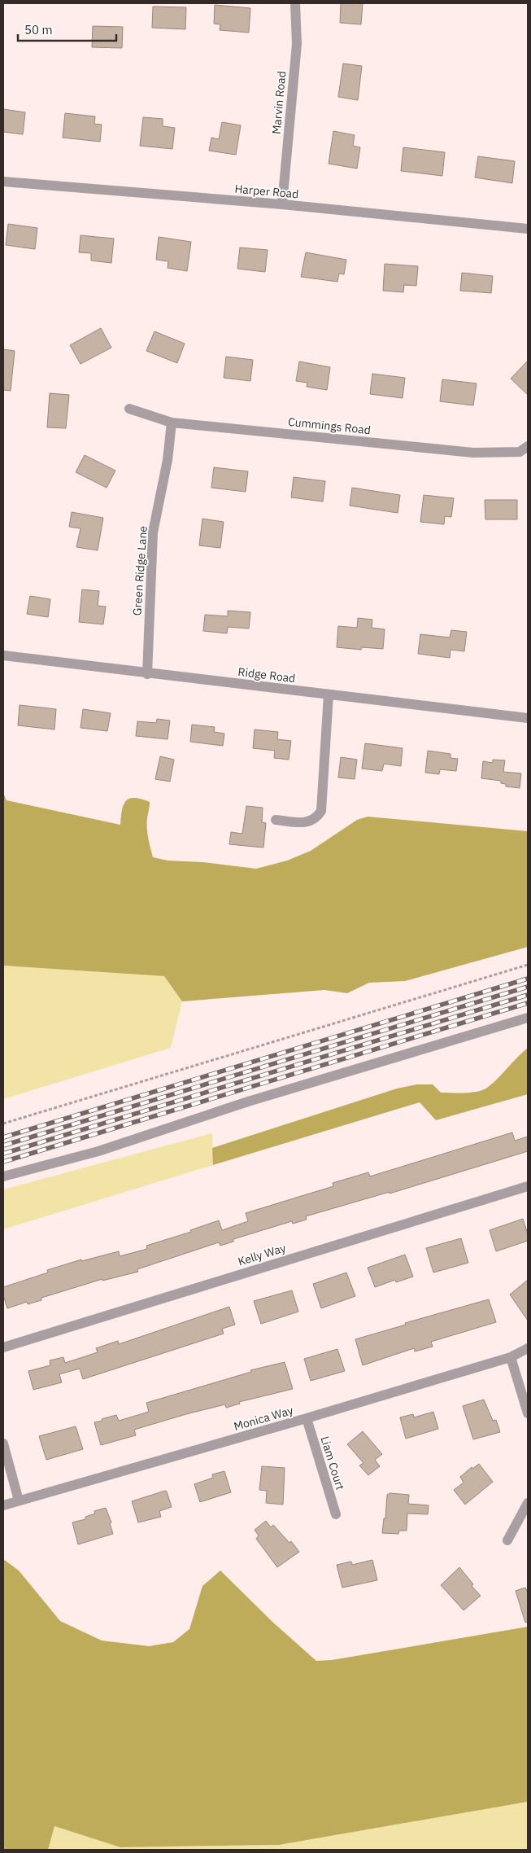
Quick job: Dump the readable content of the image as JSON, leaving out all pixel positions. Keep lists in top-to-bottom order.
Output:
{
  "streets": {
    "street": [
      "Marvin Road",
      "Harper Road",
      "Cummings Road",
      "Green Ridge Lane",
      "Ridge Road",
      "Kelly Way",
      "Monica Way",
      "Liam Court"
    ]
  },
  "crossings": [
    ["Marvin Road", "Harper Road"],
    ["Cummings Road", "Green Ridge Lane"],
    ["Green Ridge Lane", "Ridge Road"],
    ["Monica Way", "Liam Court"]
  ],
  "scale_bar": "50 m"
}
